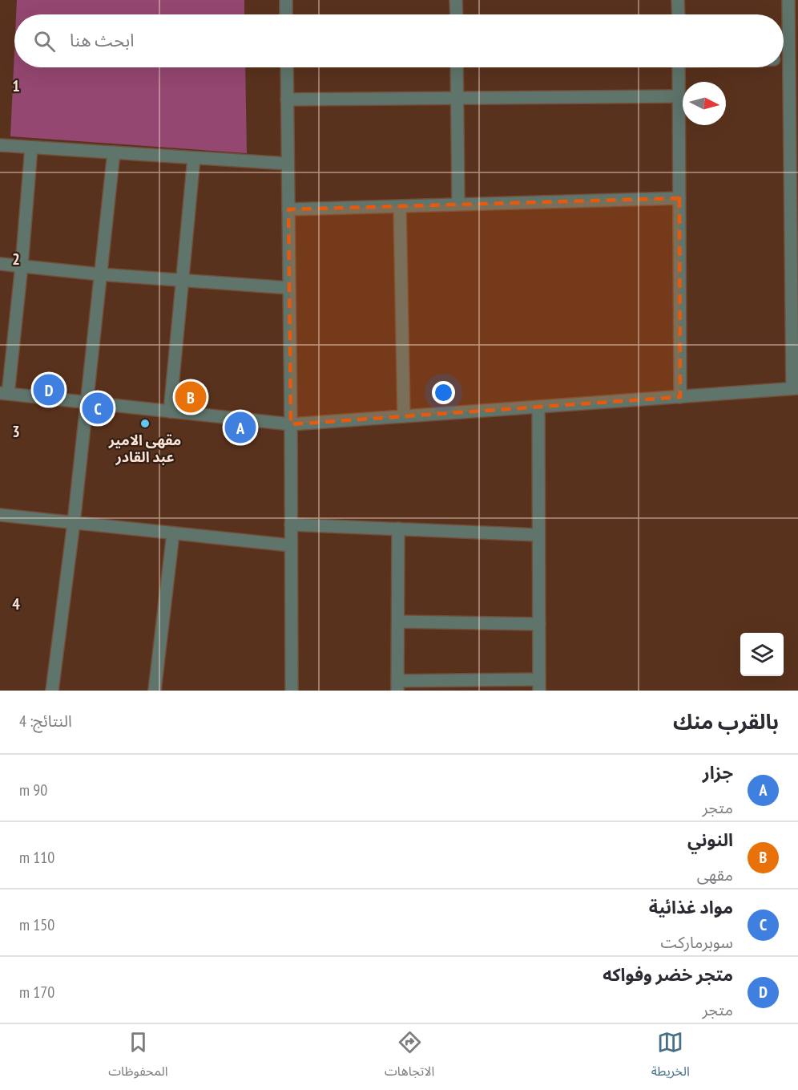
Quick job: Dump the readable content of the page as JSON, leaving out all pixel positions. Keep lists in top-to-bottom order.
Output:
{
  "places": ["مقهى الامير عبد القادر"],
  "north": "right",
  "page": {
    "search": "ابحث هنا",
    "pins": [
      "D",
      "B",
      "C",
      "A"
    ],
    "heading": ["بالقرب منك", "النتائج: 4"],
    "list": [
      {
        "mark": "A",
        "name": "جزار",
        "note": "متجر",
        "value": "90 m"
      },
      {
        "mark": "B",
        "name": "النوني",
        "note": "مقهى",
        "value": "110 m"
      },
      {
        "mark": "C",
        "name": "مواد غذائية",
        "note": "سوبرماركت",
        "value": "150 m"
      },
      {
        "mark": "D",
        "name": "متجر خضر وفواكه",
        "note": "متجر",
        "value": "170 m"
      }
    ],
    "nav": ["الخريطة", "الاتجاهات", "المحفوظات"]
  },
  "grid": {
    "rows": [
      "1",
      "2",
      "3",
      "4"
    ]
  }
}
